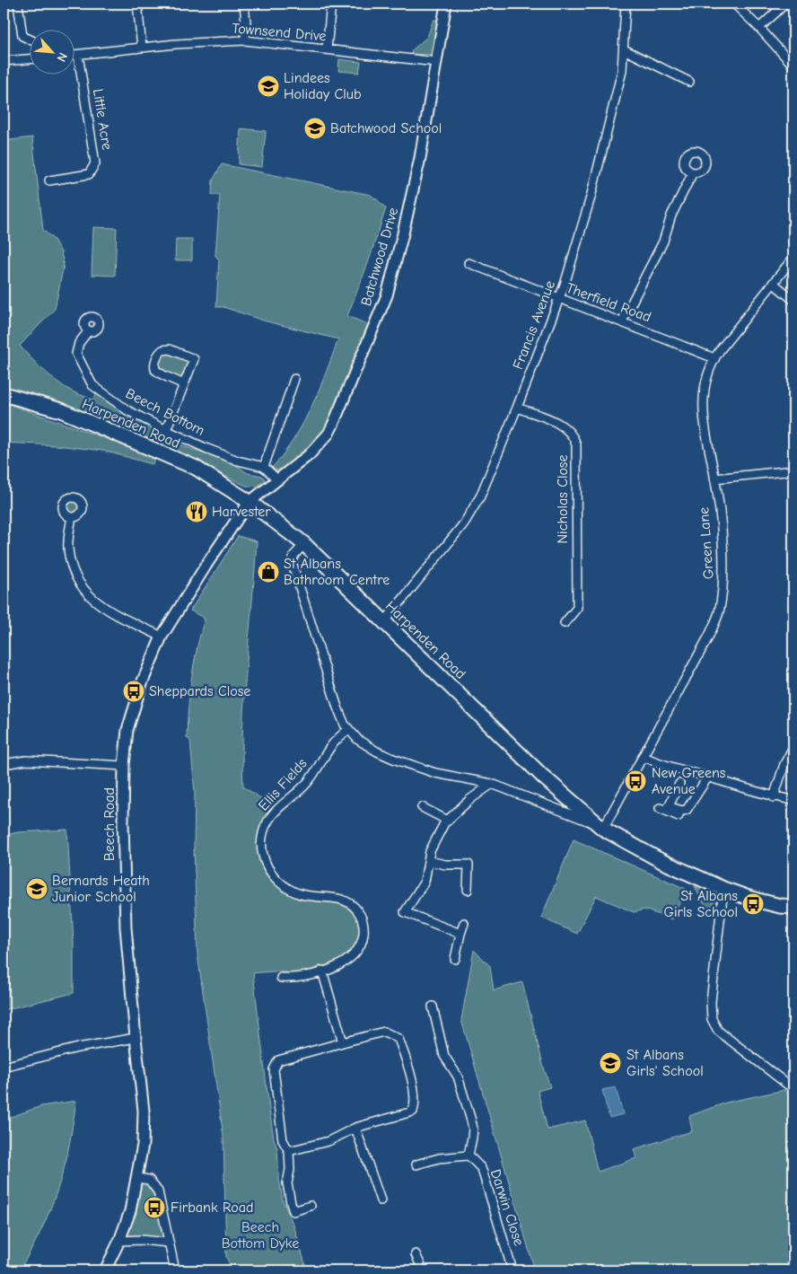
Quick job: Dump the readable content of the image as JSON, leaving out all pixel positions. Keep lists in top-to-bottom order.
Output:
{
  "streets": {
    "main road": ["Harpenden Road"],
    "street": [
      "Townsend Drive",
      "Little Acre",
      "Batchwood Drive",
      "Therfield Road",
      "Francis Avenue",
      "Beech Bottom",
      "Nicholas Close",
      "Green Lane",
      "Ellis Fields",
      "Beech Road",
      "Darwin Close"
    ]
  },
  "crossings": [
    ["Townsend Drive", "Little Acre"],
    ["Townsend Drive", "Batchwood Drive"],
    ["Batchwood Drive", "Harpenden Road"],
    ["Batchwood Drive", "Beech Road"],
    ["Therfield Road", "Francis Avenue"],
    ["Therfield Road", "Green Lane"],
    ["Francis Avenue", "Harpenden Road"],
    ["Francis Avenue", "Nicholas Close"],
    ["Harpenden Road", "Green Lane"],
    ["Harpenden Road", "Beech Road"]
  ],
  "parks": ["Beech Bottom Dyke"],
  "places": {
    "school or university": [
      "Lindees Holiday Club",
      "Batchwood School",
      "Bernards Heath Junior School",
      "St Albans Girls' School"
    ],
    "restaurant": ["Harvester"],
    "shop": ["St Albans Bathroom Centre"],
    "bus stop": [
      "Sheppards Close",
      "New Greens Avenue",
      "St Albans Girls School",
      "Firbank Road"
    ]
  },
  "north": "bottom right"
}
